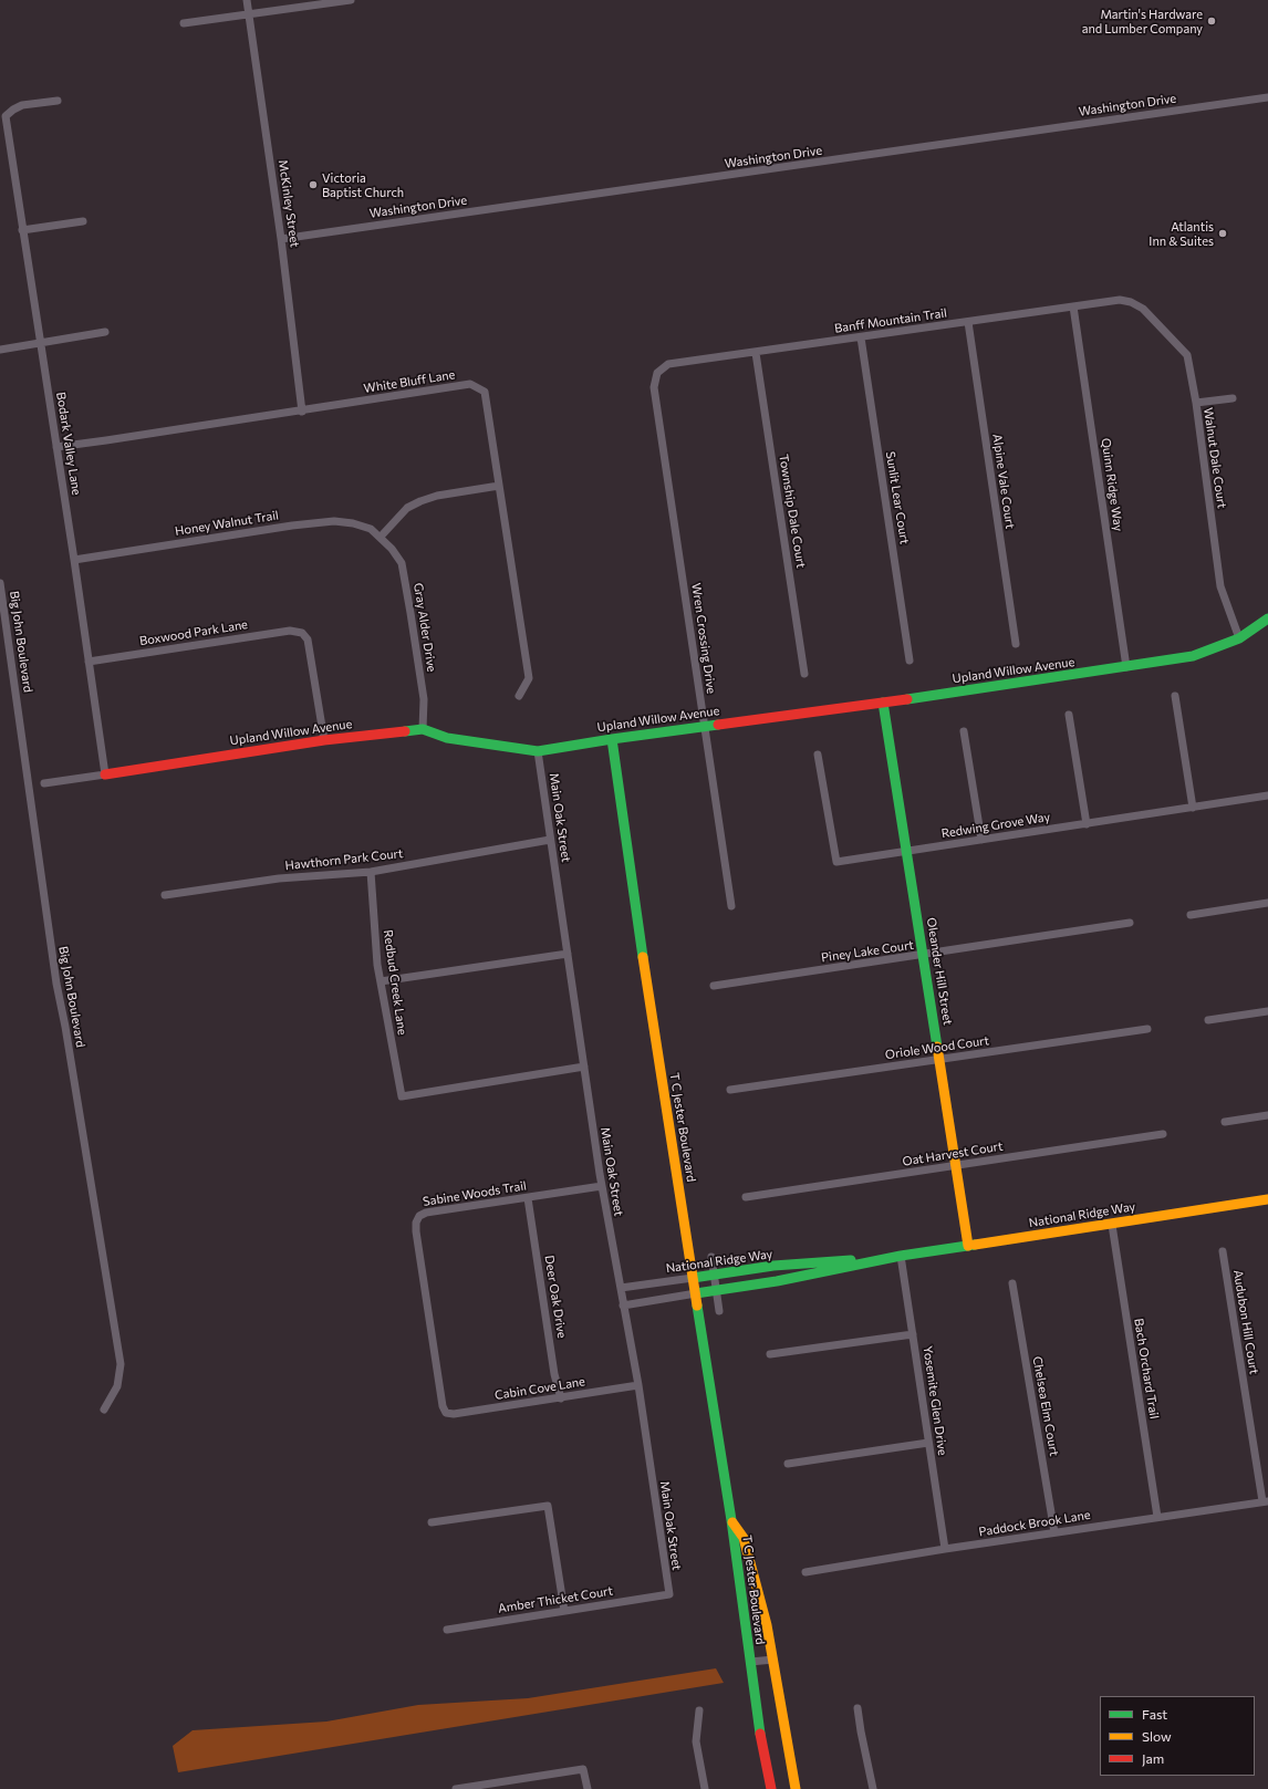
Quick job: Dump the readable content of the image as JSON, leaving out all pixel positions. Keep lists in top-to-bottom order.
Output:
{
  "streets": {
    "street": [
      "Washington Drive",
      "McKinley Street",
      "Banff Mountain Trail",
      "White Bluff Lane",
      "Bodark Valley Lane",
      "Walnut Dale Court",
      "Alpine Vale Court",
      "Quinn Ridge Way",
      "Sunlit Lear Court",
      "Township Dale Court",
      "Honey Walnut Trail",
      "Gray Alder Drive",
      "Boxwood Park Lane",
      "Wren Crossing Drive",
      "Big John Boulevard",
      "Upland Willow Avenue",
      "Main Oak Street",
      "Redwing Grove Way",
      "Hawthorn Park Court",
      "Piney Lake Court",
      "Oleander Hill Street",
      "Redbud Creek Lane",
      "Oriole Wood Court",
      "T C Jester Boulevard",
      "Oat Harvest Court",
      "Sabine Woods Trail",
      "National Ridge Way",
      "Deer Oak Drive",
      "Audubon Hill Court",
      "Bach Orchard Trail",
      "Cabin Cove Lane",
      "Yosemite Glen Drive",
      "Chelsea Elm Court",
      "Paddock Brook Lane",
      "Amber Thicket Court"
    ]
  },
  "crossings": [
    ["Washington Drive", "McKinley Street"],
    ["McKinley Street", "White Bluff Lane"],
    ["Banff Mountain Trail", "Walnut Dale Court"],
    ["Banff Mountain Trail", "Alpine Vale Court"],
    ["Banff Mountain Trail", "Quinn Ridge Way"],
    ["Banff Mountain Trail", "Sunlit Lear Court"],
    ["Banff Mountain Trail", "Township Dale Court"],
    ["Banff Mountain Trail", "Wren Crossing Drive"],
    ["White Bluff Lane", "Bodark Valley Lane"],
    ["Bodark Valley Lane", "Honey Walnut Trail"],
    ["Bodark Valley Lane", "Boxwood Park Lane"],
    ["Bodark Valley Lane", "Upland Willow Avenue"],
    ["Walnut Dale Court", "Upland Willow Avenue"],
    ["Quinn Ridge Way", "Upland Willow Avenue"],
    ["Honey Walnut Trail", "Gray Alder Drive"],
    ["Gray Alder Drive", "Upland Willow Avenue"],
    ["Boxwood Park Lane", "Upland Willow Avenue"],
    ["Wren Crossing Drive", "Upland Willow Avenue"],
    ["Upland Willow Avenue", "Main Oak Street"],
    ["Upland Willow Avenue", "Oleander Hill Street"],
    ["Upland Willow Avenue", "T C Jester Boulevard"],
    ["Main Oak Street", "Hawthorn Park Court"],
    ["Main Oak Street", "Redbud Creek Lane"],
    ["Main Oak Street", "Sabine Woods Trail"],
    ["Main Oak Street", "National Ridge Way"],
    ["Main Oak Street", "Cabin Cove Lane"],
    ["Main Oak Street", "Amber Thicket Court"],
    ["Redwing Grove Way", "Oleander Hill Street"],
    ["Hawthorn Park Court", "Redbud Creek Lane"],
    ["Piney Lake Court", "Oleander Hill Street"],
    ["Oleander Hill Street", "Oriole Wood Court"],
    ["Oleander Hill Street", "Oat Harvest Court"],
    ["Oleander Hill Street", "National Ridge Way"],
    ["T C Jester Boulevard", "National Ridge Way"],
    ["Sabine Woods Trail", "Deer Oak Drive"],
    ["Sabine Woods Trail", "Cabin Cove Lane"],
    ["National Ridge Way", "Bach Orchard Trail"],
    ["National Ridge Way", "Yosemite Glen Drive"],
    ["Deer Oak Drive", "Cabin Cove Lane"],
    ["Audubon Hill Court", "Paddock Brook Lane"],
    ["Bach Orchard Trail", "Paddock Brook Lane"],
    ["Yosemite Glen Drive", "Paddock Brook Lane"],
    ["Chelsea Elm Court", "Paddock Brook Lane"]
  ],
  "places": ["Martin's Hardware and Lumber Company", "Victoria Baptist Church", "Atlantis Inn & Suites"],
  "legend": ["Fast", "Slow", "Jam"]
}
